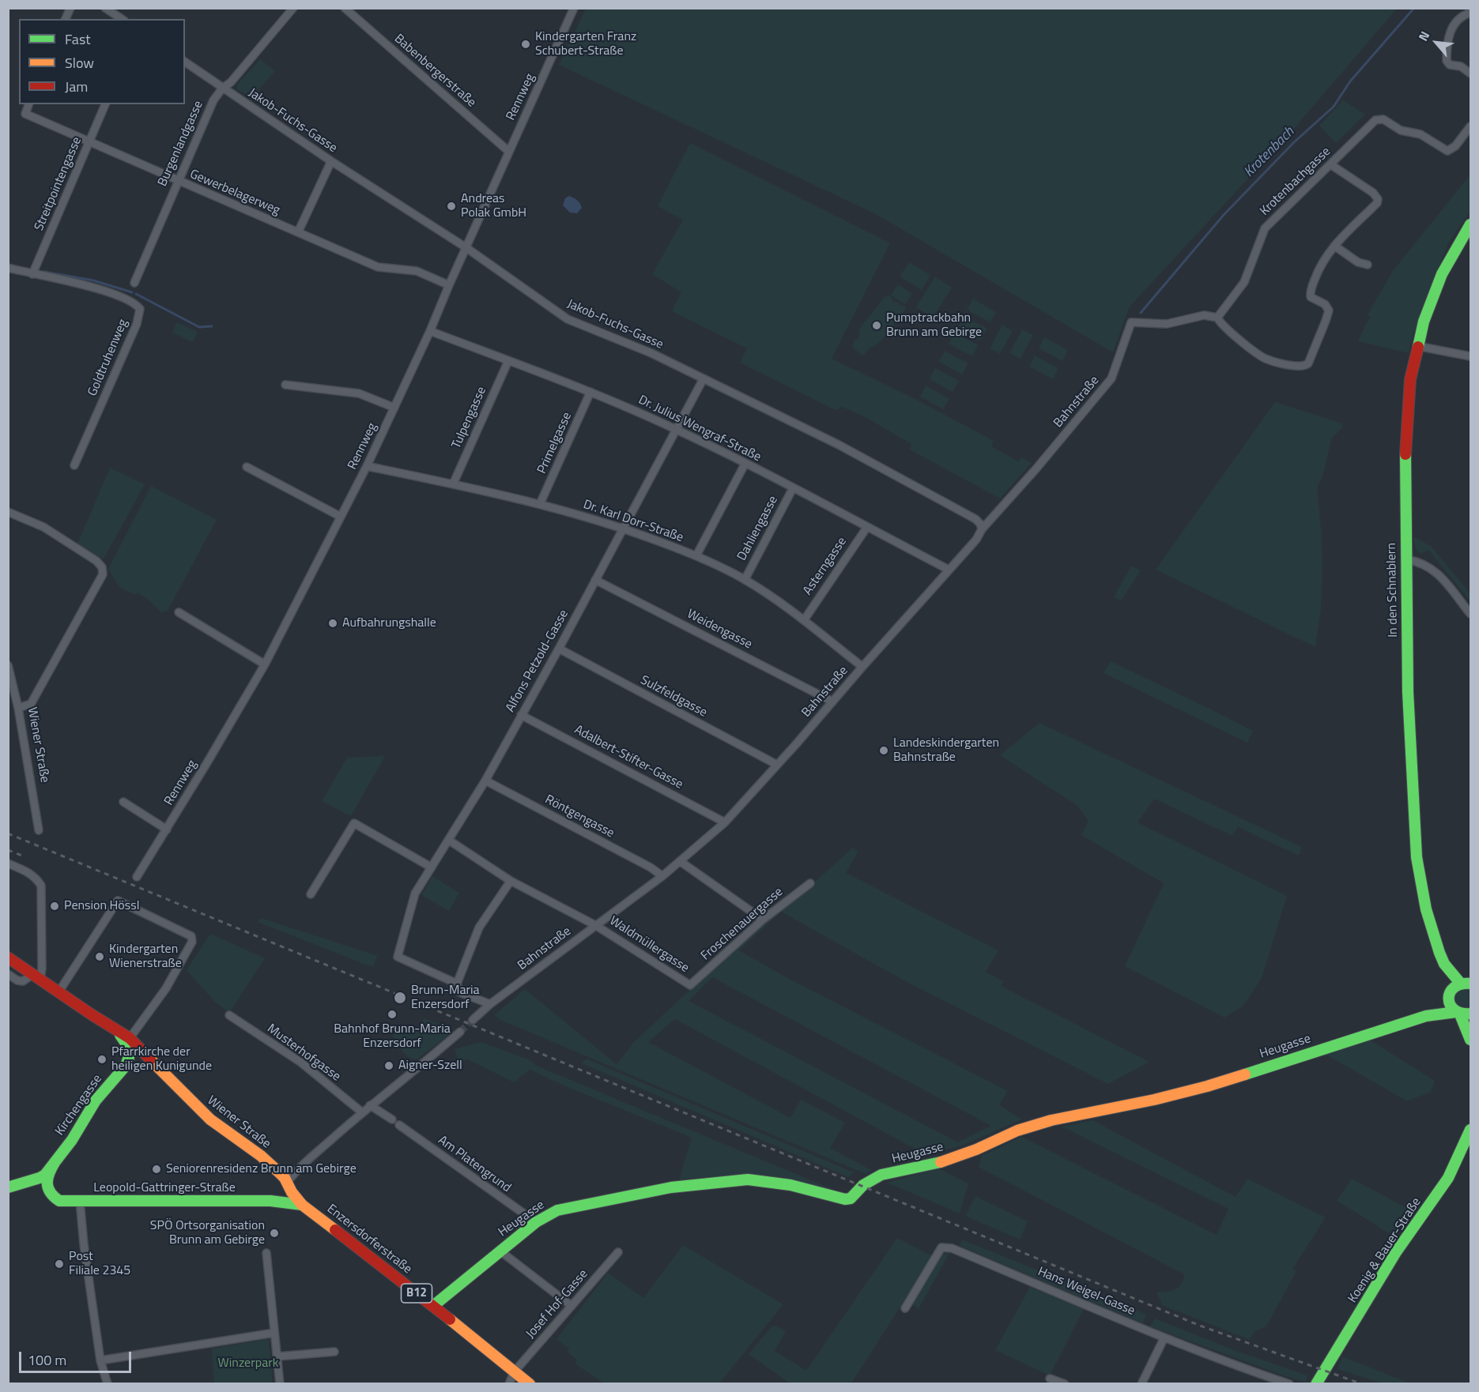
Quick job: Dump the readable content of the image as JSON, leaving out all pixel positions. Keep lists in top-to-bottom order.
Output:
{
  "streets": {
    "street": [
      "Babenbergerstraße",
      "Rennweg",
      "Jakob-Fuchs-Gasse",
      "Burgenlandgasse",
      "Krotenbachgasse",
      "Streitpointengasse",
      "Gewerbelagerweg",
      "Goldtruhenweg",
      "Bahnstraße",
      "Tulpengasse",
      "Dr. Julius Wengraf-Straße",
      "Primelgasse",
      "Dr. Karl Dorr-Straße",
      "Dahliengasse",
      "Asterngasse",
      "In den Schnablern",
      "Weidengasse",
      "Alfons Petzold-Gasse",
      "Sulzfeldgasse",
      "Wiener Straße",
      "Adalbert-Stifter-Gasse",
      "Röntgengasse",
      "Froschenauergasse",
      "Waldmüllergasse",
      "Heugasse",
      "Musterhofgasse",
      "Kirchengasse",
      "Am Platengrund",
      "Leopold-Gattringer-Straße",
      "Enzersdorferstraße",
      "Koenig & Bauer-Straße",
      "Hans Weigel-Gasse",
      "B12",
      "Josef Hof-Gasse"
    ]
  },
  "crossings": [
    ["Babenbergerstraße", "Rennweg"],
    ["Rennweg", "Jakob-Fuchs-Gasse"],
    ["Rennweg", "Gewerbelagerweg"],
    ["Rennweg", "Dr. Julius Wengraf-Straße"],
    ["Rennweg", "Dr. Karl Dorr-Straße"],
    ["Jakob-Fuchs-Gasse", "Burgenlandgasse"],
    ["Jakob-Fuchs-Gasse", "Bahnstraße"],
    ["Jakob-Fuchs-Gasse", "Alfons Petzold-Gasse"],
    ["Burgenlandgasse", "Gewerbelagerweg"],
    ["Krotenbachgasse", "Bahnstraße"],
    ["Streitpointengasse", "Gewerbelagerweg"],
    ["Streitpointengasse", "Goldtruhenweg"],
    ["Bahnstraße", "Dr. Julius Wengraf-Straße"],
    ["Bahnstraße", "Dr. Karl Dorr-Straße"],
    ["Bahnstraße", "Weidengasse"],
    ["Bahnstraße", "Sulzfeldgasse"],
    ["Bahnstraße", "Adalbert-Stifter-Gasse"],
    ["Bahnstraße", "Röntgengasse"],
    ["Bahnstraße", "Waldmüllergasse"],
    ["Tulpengasse", "Dr. Julius Wengraf-Straße"],
    ["Tulpengasse", "Dr. Karl Dorr-Straße"],
    ["Dr. Julius Wengraf-Straße", "Primelgasse"],
    ["Dr. Julius Wengraf-Straße", "Dahliengasse"],
    ["Dr. Julius Wengraf-Straße", "Asterngasse"],
    ["Dr. Julius Wengraf-Straße", "Alfons Petzold-Gasse"],
    ["Primelgasse", "Dr. Karl Dorr-Straße"],
    ["Dr. Karl Dorr-Straße", "Dahliengasse"],
    ["Dr. Karl Dorr-Straße", "Asterngasse"],
    ["Dr. Karl Dorr-Straße", "Alfons Petzold-Gasse"],
    ["In den Schnablern", "Heugasse"],
    ["Weidengasse", "Alfons Petzold-Gasse"],
    ["Alfons Petzold-Gasse", "Sulzfeldgasse"],
    ["Alfons Petzold-Gasse", "Adalbert-Stifter-Gasse"],
    ["Alfons Petzold-Gasse", "Röntgengasse"],
    ["Alfons Petzold-Gasse", "Waldmüllergasse"],
    ["Wiener Straße", "Enzersdorferstraße"],
    ["Wiener Straße", "B12"],
    ["Froschenauergasse", "Waldmüllergasse"],
    ["Heugasse", "Am Platengrund"],
    ["Heugasse", "Enzersdorferstraße"],
    ["Leopold-Gattringer-Straße", "Enzersdorferstraße"],
    ["Enzersdorferstraße", "Josef Hof-Gasse"]
  ],
  "water": ["Krotenbach"],
  "parks": ["Winzerpark"],
  "places": [
    "Kindergarten Franz Schubert-Straße",
    "Andreas Polak GmbH",
    "Pumptrackbahn Brunn am Gebirge",
    "Aufbahrungshalle",
    "Landeskindergarten Bahnstraße",
    "Pension Hössl",
    "Kindergarten Wienerstraße",
    "Brunn-Maria Enzersdorf",
    "Bahnhof Brunn-Maria Enzersdorf",
    "Pfarrkirche der heiligen Kunigunde",
    "Aigner-Szell",
    "Seniorenresidenz Brunn am Gebirge",
    "SPÖ Ortsorganisation Brunn am Gebirge",
    "Post Filiale 2345"
  ],
  "legend": ["Fast", "Slow", "Jam"],
  "scale_bar": "100 m",
  "north": "top left"
}
